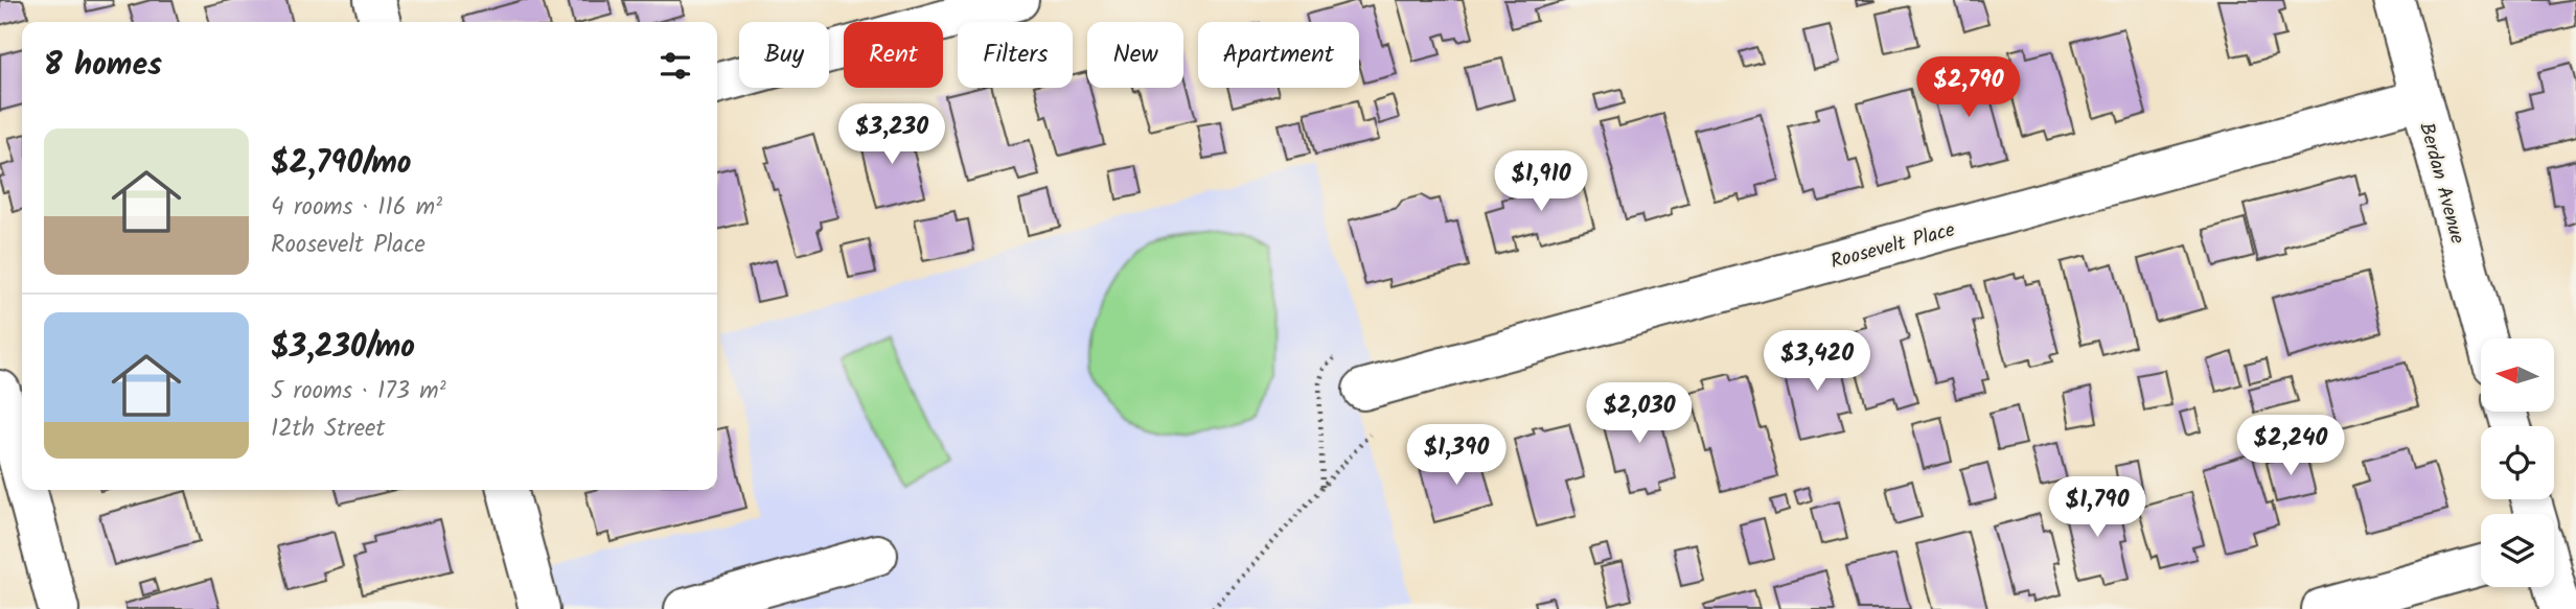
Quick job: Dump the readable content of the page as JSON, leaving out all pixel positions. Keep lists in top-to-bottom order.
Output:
{
  "streets": {
    "street": ["Berdan Avenue", "Roosevelt Place"]
  },
  "crossings": [
    ["Berdan Avenue", "Roosevelt Place"]
  ],
  "north": "left",
  "page": {
    "chip": [
      "Buy",
      "Rent",
      "Filters",
      "New",
      "Apartment"
    ],
    "heading": "8 homes",
    "price": [
      "$2,790",
      "$3,230",
      "$1,910",
      "$3,420",
      "$2,030",
      "$2,240",
      "$1,390",
      "$1,790"
    ],
    "list": [
      {
        "name": "$2,790/mo",
        "note": "4 rooms · 116 m² · Roosevelt Place"
      },
      {
        "name": "$3,230/mo",
        "note": "5 rooms · 173 m² · 12th Street"
      }
    ]
  }
}
